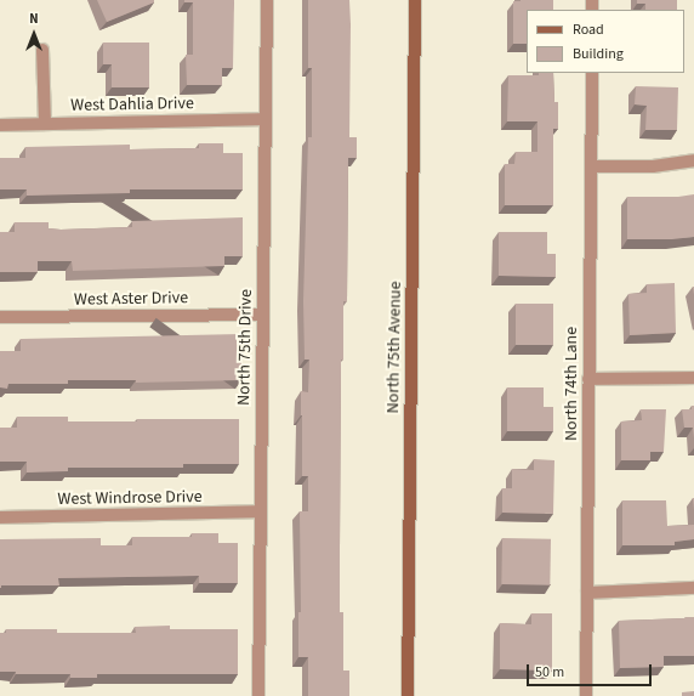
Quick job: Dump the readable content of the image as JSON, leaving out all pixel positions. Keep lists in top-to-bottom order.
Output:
{
  "streets": {
    "main road": ["North 75th Avenue"],
    "street": [
      "West Dahlia Drive",
      "West Aster Drive",
      "North 75th Drive",
      "North 74th Lane",
      "West Windrose Drive"
    ]
  },
  "crossings": [
    ["West Dahlia Drive", "North 75th Drive"],
    ["West Aster Drive", "North 75th Drive"],
    ["North 75th Drive", "West Windrose Drive"]
  ],
  "legend": ["Road", "Building"],
  "scale_bar": "50 m",
  "north": "top"
}
